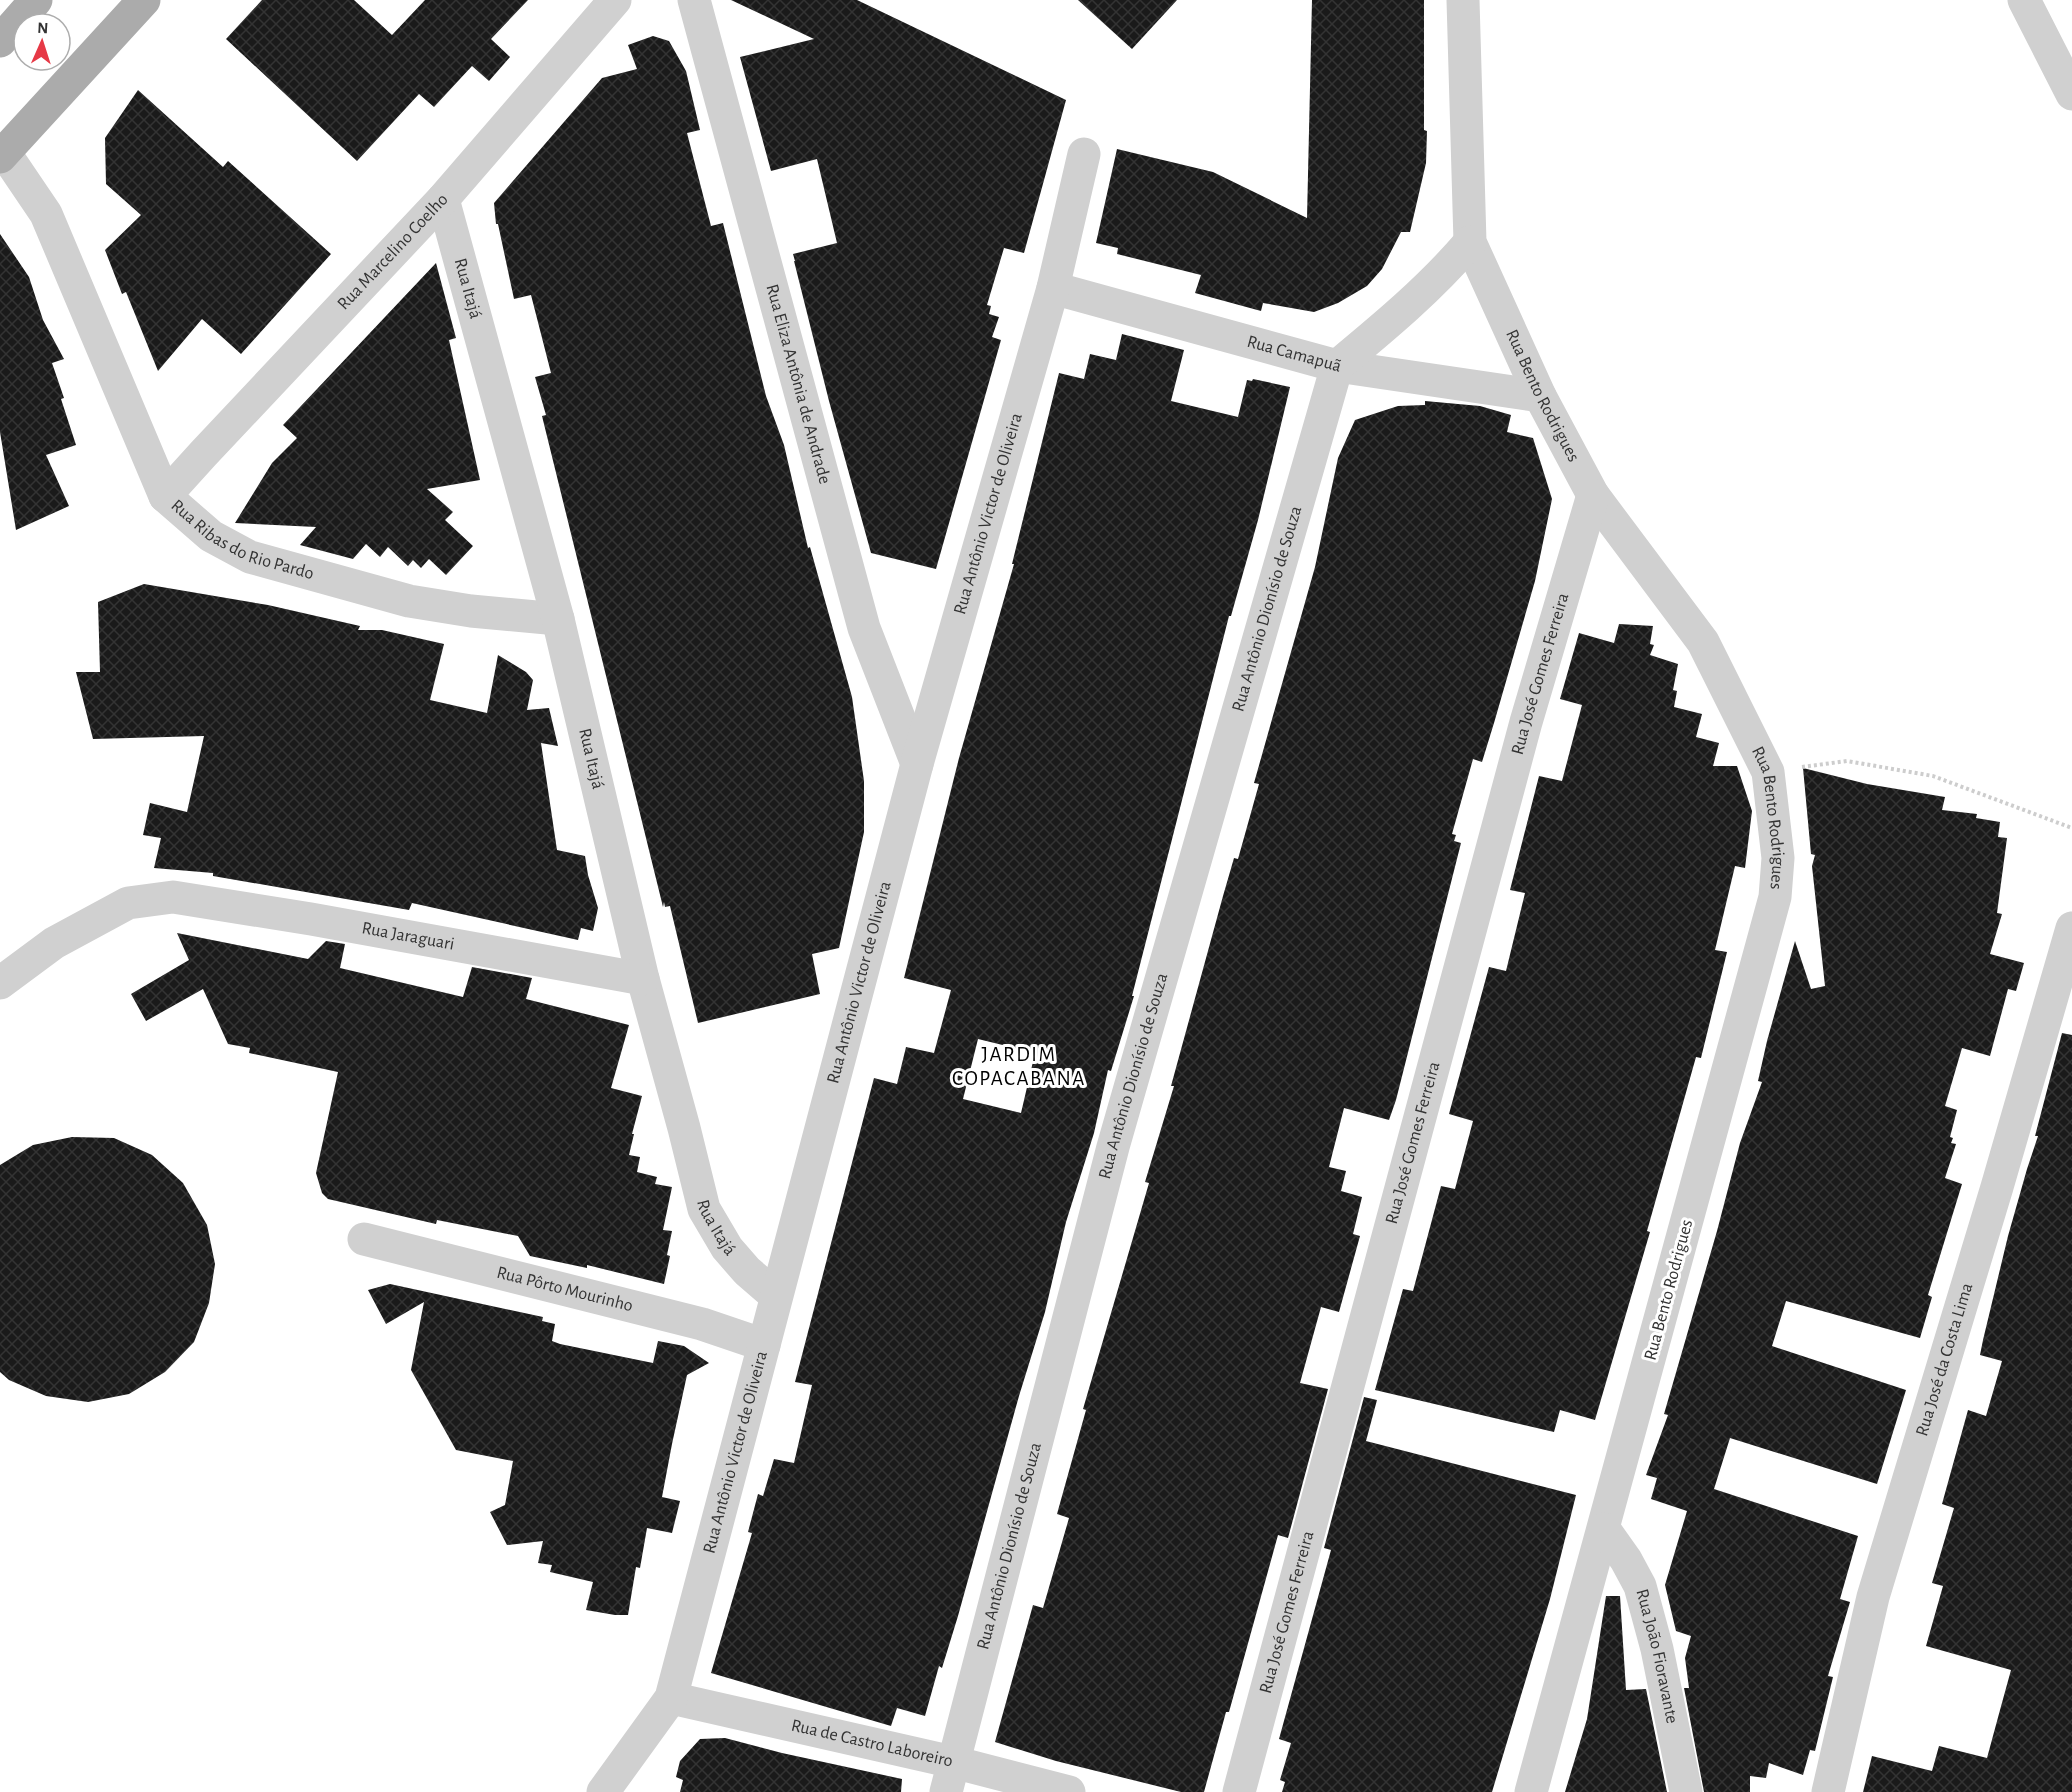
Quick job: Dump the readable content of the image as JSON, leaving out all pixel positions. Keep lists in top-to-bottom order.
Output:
{
  "streets": {
    "street": [
      "Rua Marcelino Coelho",
      "Rua Itajá",
      "Rua Camapuã",
      "Rua Eliza Antônia de Andrade",
      "Rua Bento Rodrigues",
      "Rua Antônio Victor de Oliveira",
      "Rua Ribas do Rio Pardo",
      "Rua Antônio Dionísio de Souza",
      "Rua José Gomes Ferreira",
      "Rua Jaraguari",
      "Rua Pôrto Mourinho",
      "Rua José da Costa Lima",
      "Rua João Fioravante",
      "Rua de Castro Laboreiro"
    ]
  },
  "crossings": [
    ["Rua Marcelino Coelho", "Rua Itajá"],
    ["Rua Marcelino Coelho", "Rua Ribas do Rio Pardo"],
    ["Rua Itajá", "Rua Antônio Victor de Oliveira"],
    ["Rua Itajá", "Rua Ribas do Rio Pardo"],
    ["Rua Itajá", "Rua Jaraguari"],
    ["Rua Camapuã", "Rua Bento Rodrigues"],
    ["Rua Camapuã", "Rua Antônio Victor de Oliveira"],
    ["Rua Camapuã", "Rua Antônio Dionísio de Souza"],
    ["Rua Eliza Antônia de Andrade", "Rua Antônio Victor de Oliveira"],
    ["Rua Bento Rodrigues", "Rua José Gomes Ferreira"],
    ["Rua Bento Rodrigues", "Rua João Fioravante"],
    ["Rua Antônio Victor de Oliveira", "Rua Pôrto Mourinho"],
    ["Rua Antônio Victor de Oliveira", "Rua de Castro Laboreiro"],
    ["Rua Antônio Dionísio de Souza", "Rua de Castro Laboreiro"]
  ],
  "districts": ["JARDIM COPACABANA"],
  "north": "top"
}
